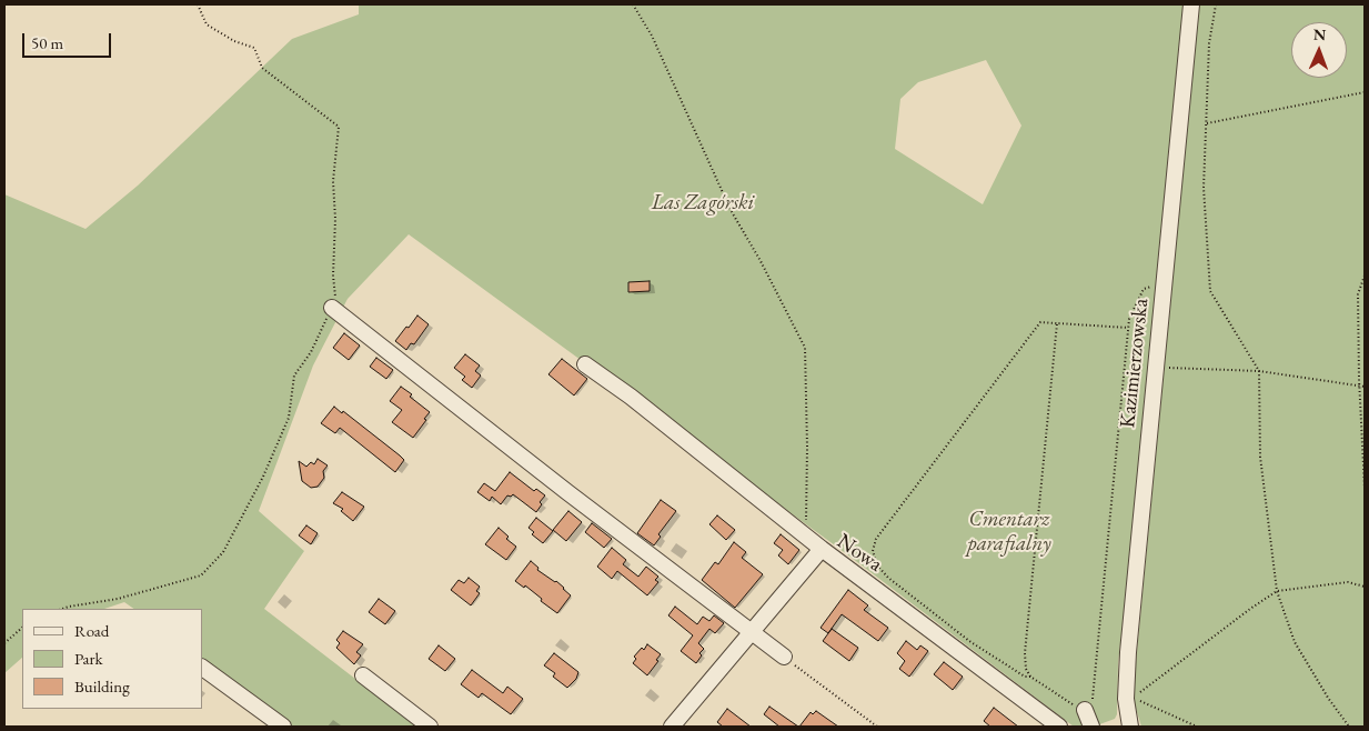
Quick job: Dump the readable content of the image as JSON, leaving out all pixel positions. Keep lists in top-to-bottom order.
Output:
{
  "streets": {
    "street": ["Kazimierzowska", "Nowa"]
  },
  "parks": ["Las Zagórski", "Cmentarz parafialny"],
  "legend": ["Road", "Park", "Building"],
  "scale_bar": "50 m",
  "north": "top"
}
